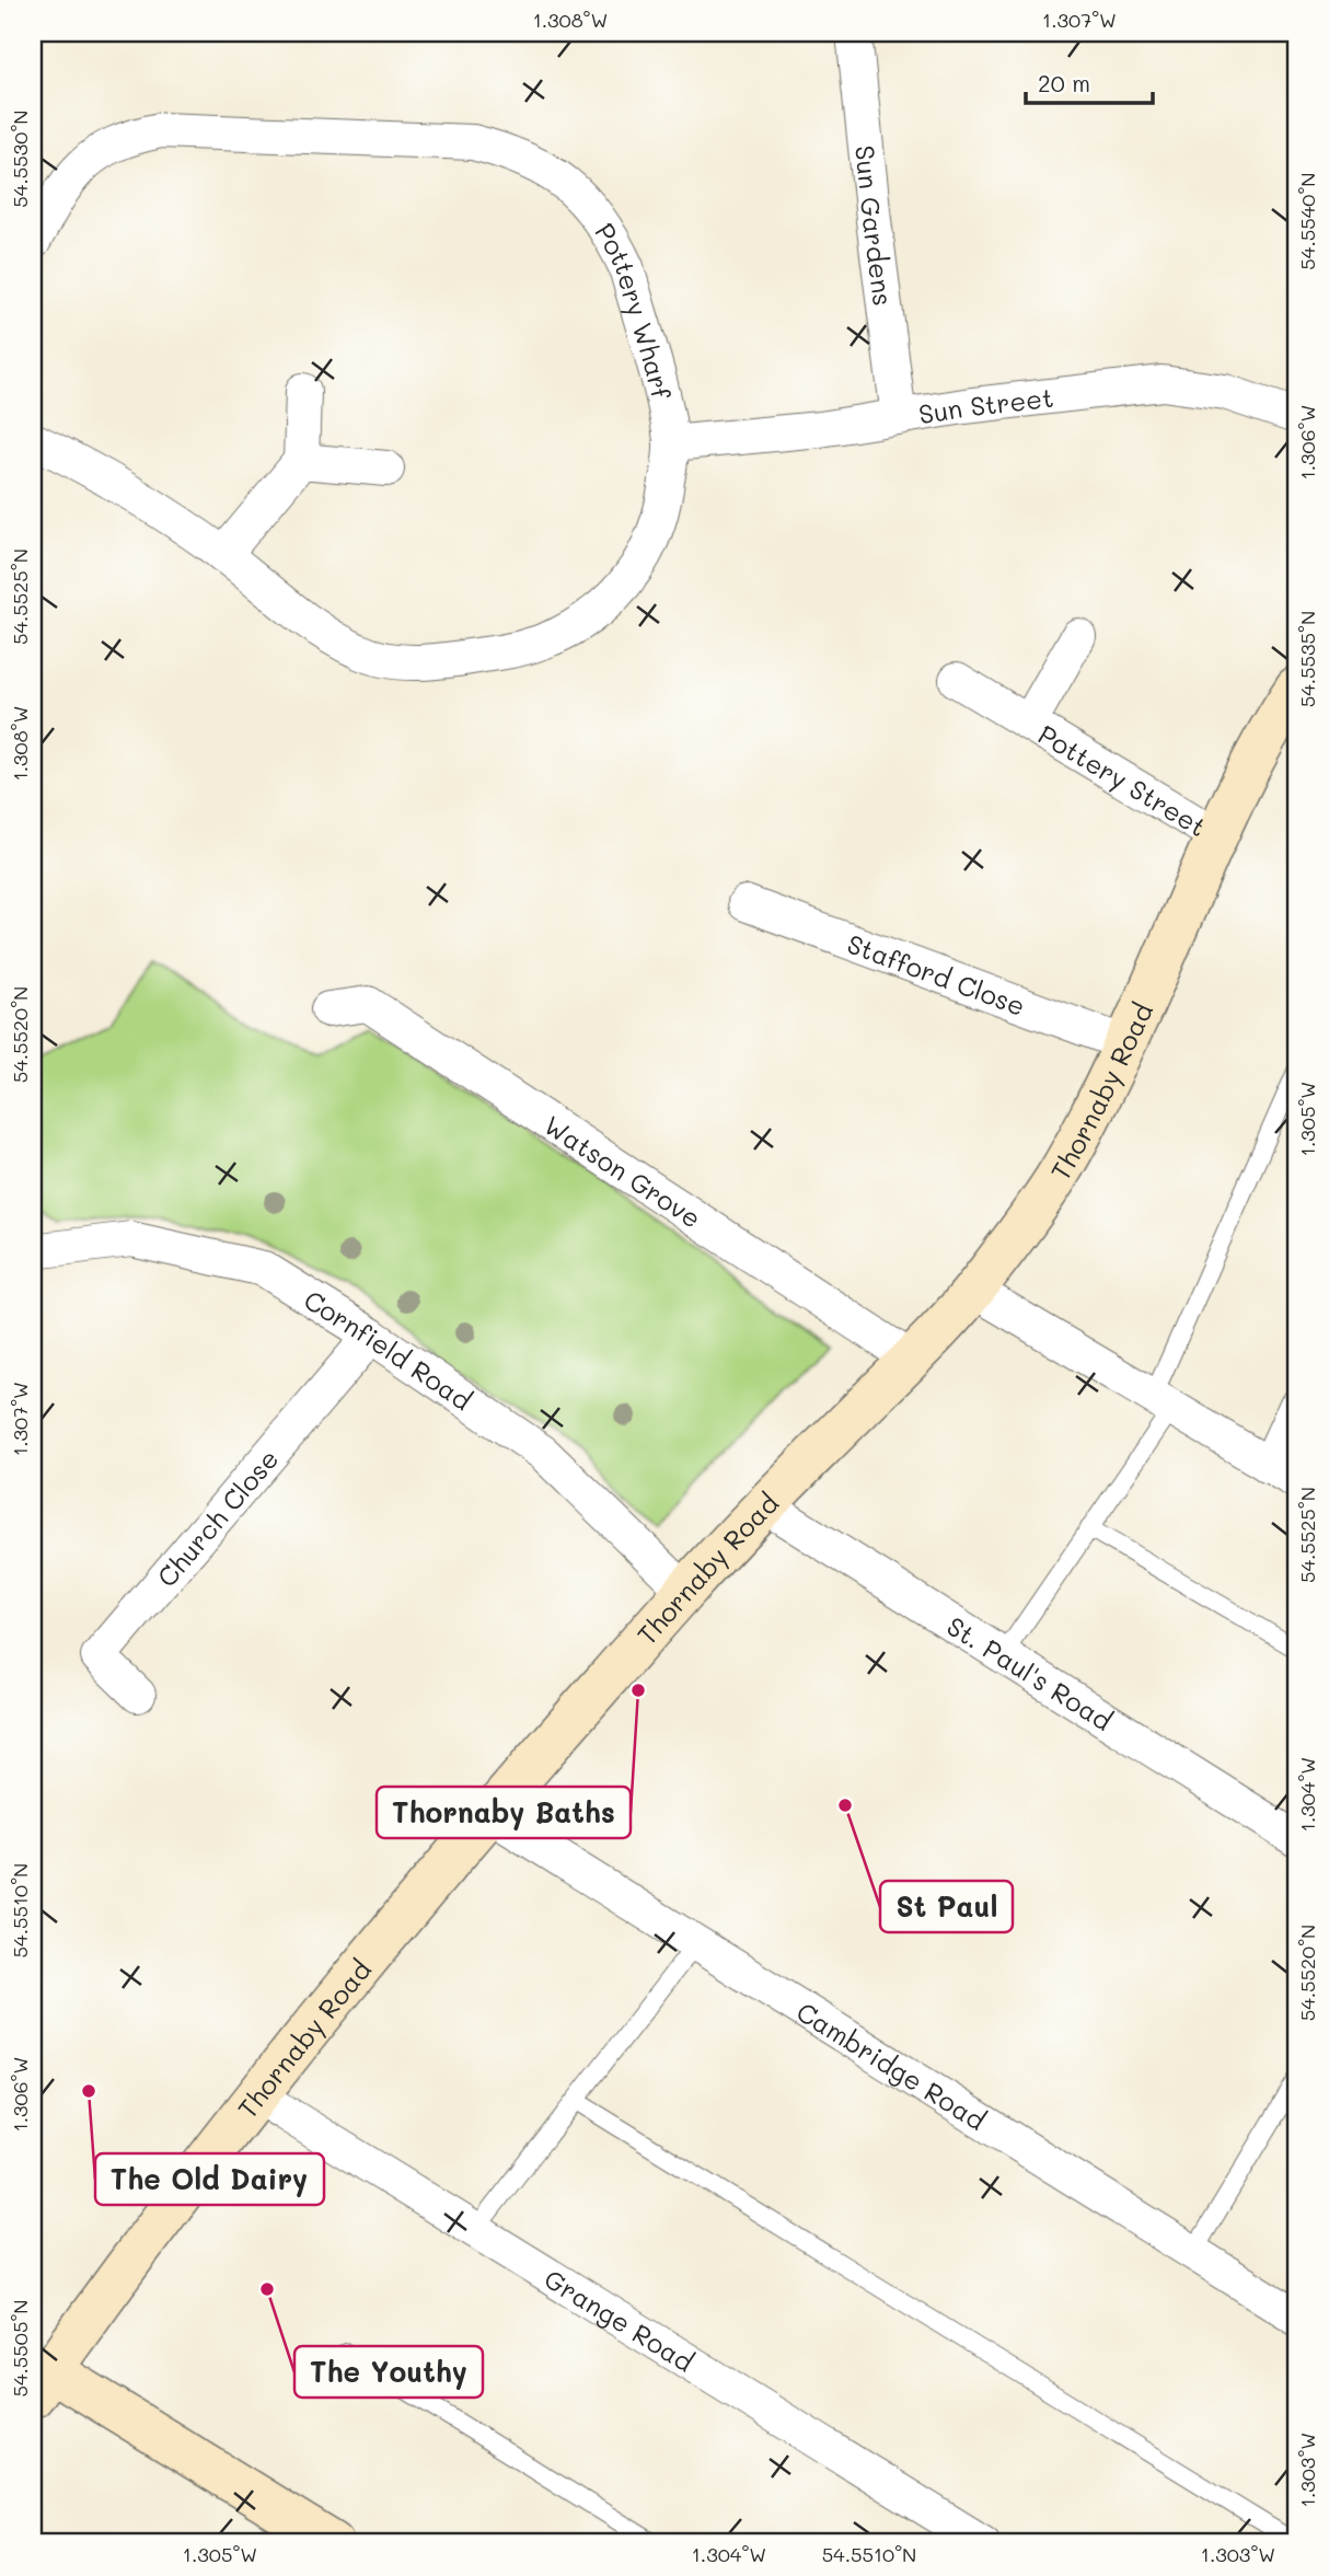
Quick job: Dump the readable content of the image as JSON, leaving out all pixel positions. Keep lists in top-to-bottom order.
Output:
{
  "streets": {
    "street": [
      "Sun Gardens",
      "Pottery Wharf",
      "Sun Street",
      "Pottery Street",
      "Stafford Close",
      "Thornaby Road",
      "Watson Grove",
      "Cornfield Road",
      "Church Close",
      "St. Paul's Road",
      "Cambridge Road",
      "Grange Road"
    ]
  },
  "crossings": [
    ["Sun Gardens", "Sun Street"],
    ["Pottery Wharf", "Sun Street"],
    ["Pottery Street", "Thornaby Road"],
    ["Stafford Close", "Thornaby Road"],
    ["Thornaby Road", "Watson Grove"],
    ["Thornaby Road", "Cornfield Road"],
    ["Thornaby Road", "St. Paul's Road"],
    ["Thornaby Road", "Cambridge Road"],
    ["Thornaby Road", "Grange Road"],
    ["Cornfield Road", "Church Close"]
  ],
  "places": [
    "Thornaby Baths",
    "St Paul",
    "The Old Dairy",
    "The Youthy"
  ],
  "scale_bar": "20 m",
  "coordinates": [
    "1.308°W",
    "1.307°W",
    "54.5530°N",
    "54.5540°N",
    "1.306°W",
    "54.5525°N",
    "54.5535°N",
    "54.5520°N",
    "1.305°W",
    "1.304°W",
    "54.5510°N",
    "54.5505°N",
    "1.303°W"
  ]
}
